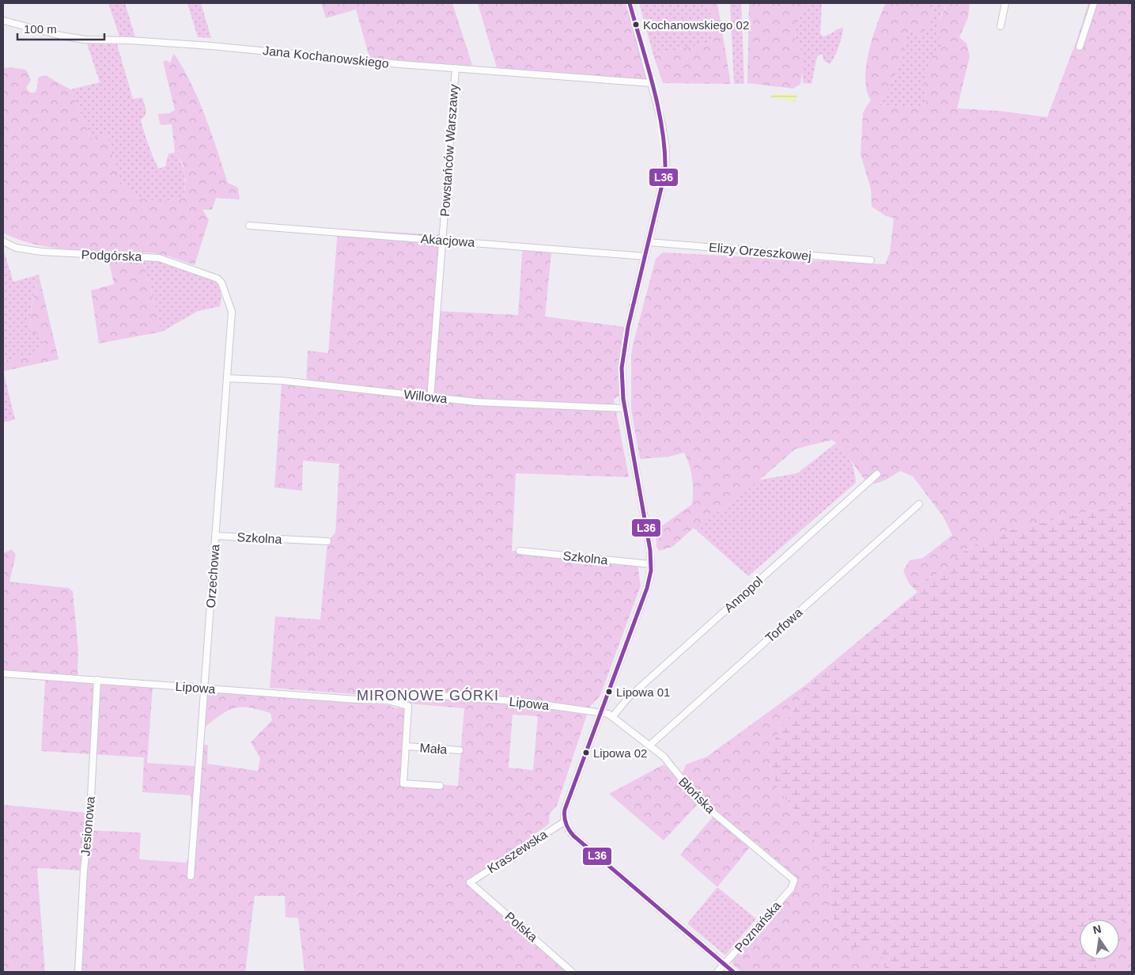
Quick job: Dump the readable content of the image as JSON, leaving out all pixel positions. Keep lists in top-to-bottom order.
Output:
{
  "streets": {
    "street": [
      "Jana Kochanowskiego",
      "Powstańców Warszawy",
      "Akacjowa",
      "Elizy Orzeszkowej",
      "Podgórska",
      "Willowa",
      "Szkolna",
      "Orzechowa",
      "Annopol",
      "Torfowa",
      "Lipowa",
      "Mała",
      "Błońska",
      "Jesionowa",
      "Kraszewska",
      "Polska",
      "Poznańska"
    ]
  },
  "crossings": [
    ["Jana Kochanowskiego", "Powstańców Warszawy"],
    ["Powstańców Warszawy", "Akacjowa"],
    ["Powstańców Warszawy", "Willowa"],
    ["Podgórska", "Orzechowa"],
    ["Willowa", "Orzechowa"],
    ["Szkolna", "Orzechowa"],
    ["Orzechowa", "Lipowa"],
    ["Annopol", "Błońska"],
    ["Torfowa", "Błońska"],
    ["Lipowa", "Mała"],
    ["Lipowa", "Błońska"],
    ["Lipowa", "Jesionowa"],
    ["Błońska", "Poznańska"],
    ["Kraszewska", "Polska"]
  ],
  "districts": ["MIRONOWE GÓRKI"],
  "places": ["Kochanowskiego 02", "Lipowa 01", "Lipowa 02"],
  "lines": ["transit line L36"],
  "scale_bar": "100 m",
  "north": "top"
}
